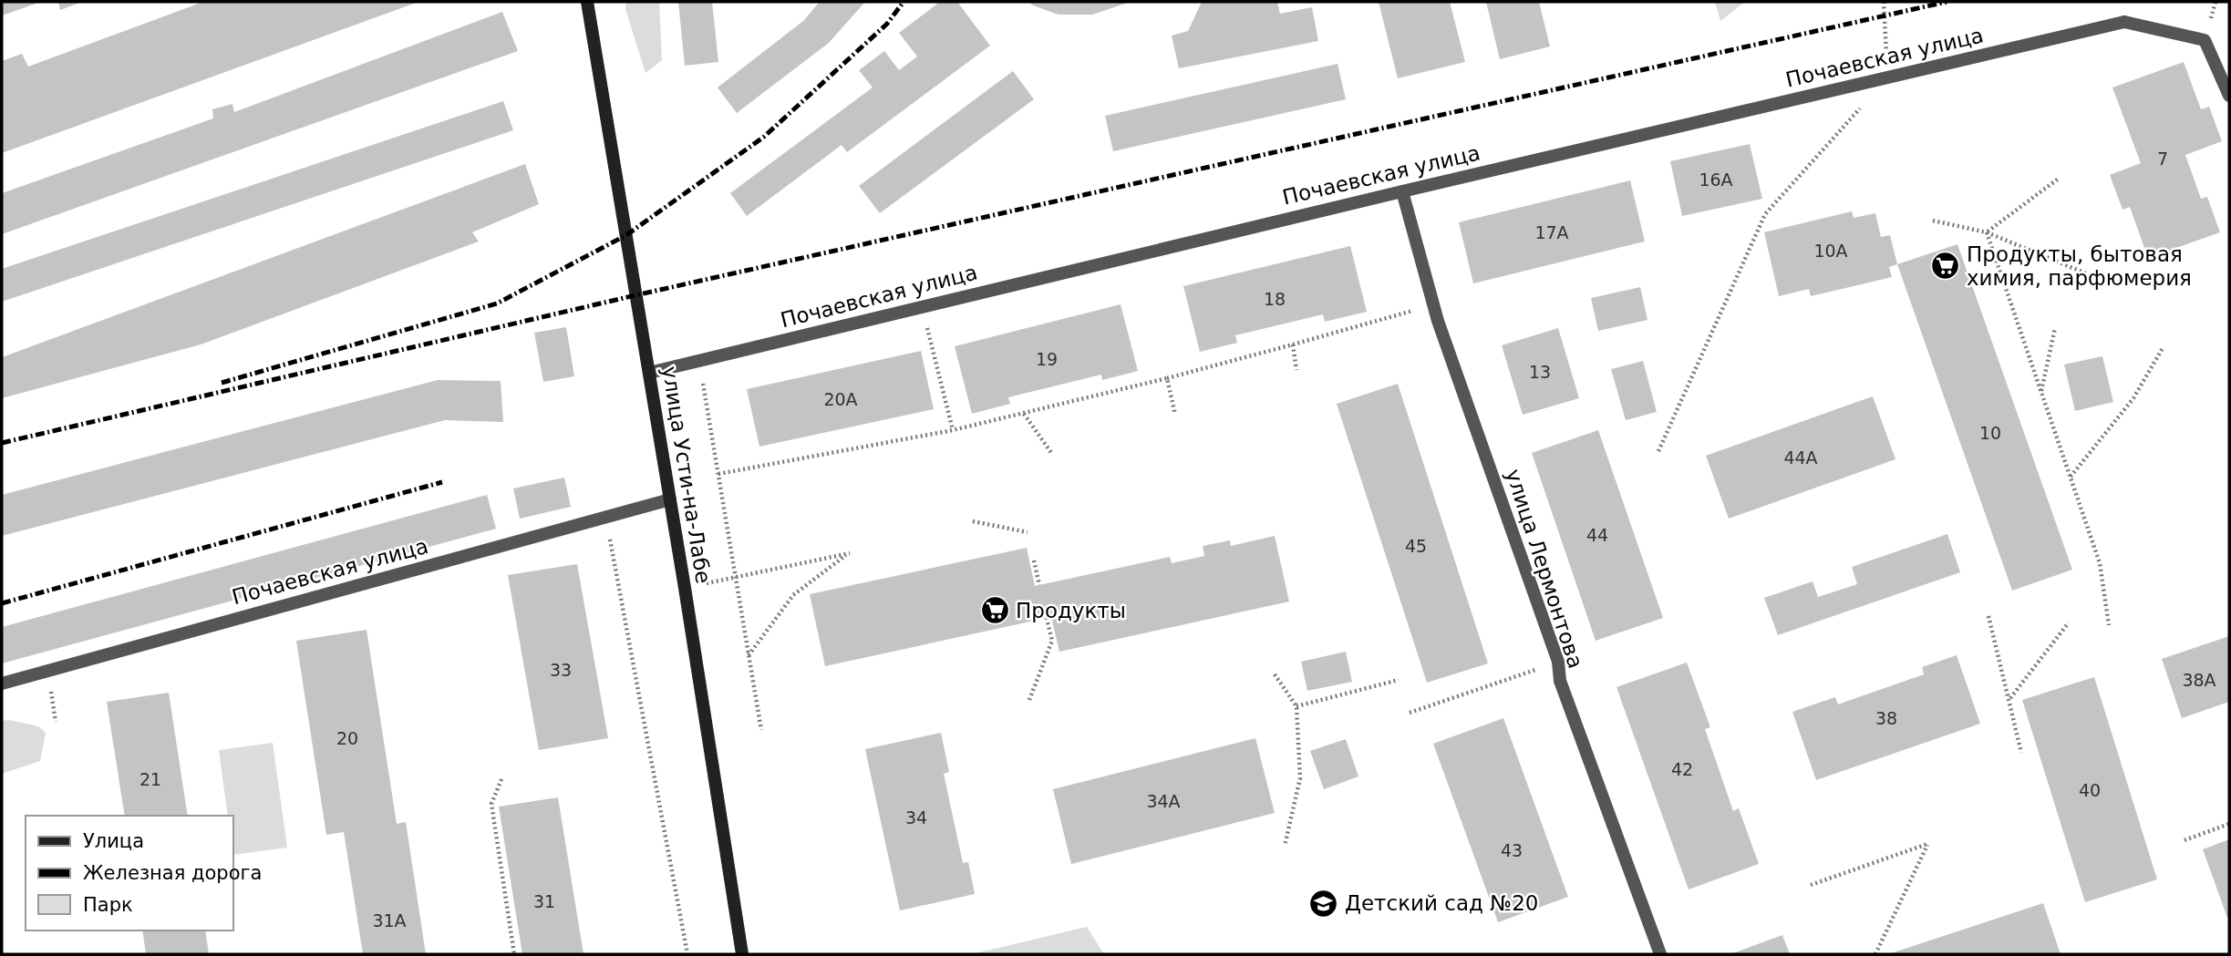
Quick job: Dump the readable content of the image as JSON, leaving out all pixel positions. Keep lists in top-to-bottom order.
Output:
{
  "streets": {
    "street": ["Почаевская улица", "улица Усти-на-Лабе", "улица Лермонтова"]
  },
  "crossings": [
    ["Почаевская улица", "улица Усти-на-Лабе"],
    ["Почаевская улица", "улица Лермонтова"]
  ],
  "places": {
    "supermarket": ["Продукты, бытовая химия, парфюмерия", "Продукты"],
    "school or university": ["Детский сад №20"]
  },
  "house_numbers": [
    "7",
    "16А",
    "17А",
    "10А",
    "18",
    "19",
    "13",
    "20А",
    "10",
    "44А",
    "44",
    "45",
    "33",
    "38А",
    "38",
    "20",
    "42",
    "21",
    "40",
    "34А",
    "34",
    "43",
    "31",
    "31А"
  ],
  "legend": ["Улица", "Железная дорога", "Парк"]
}
